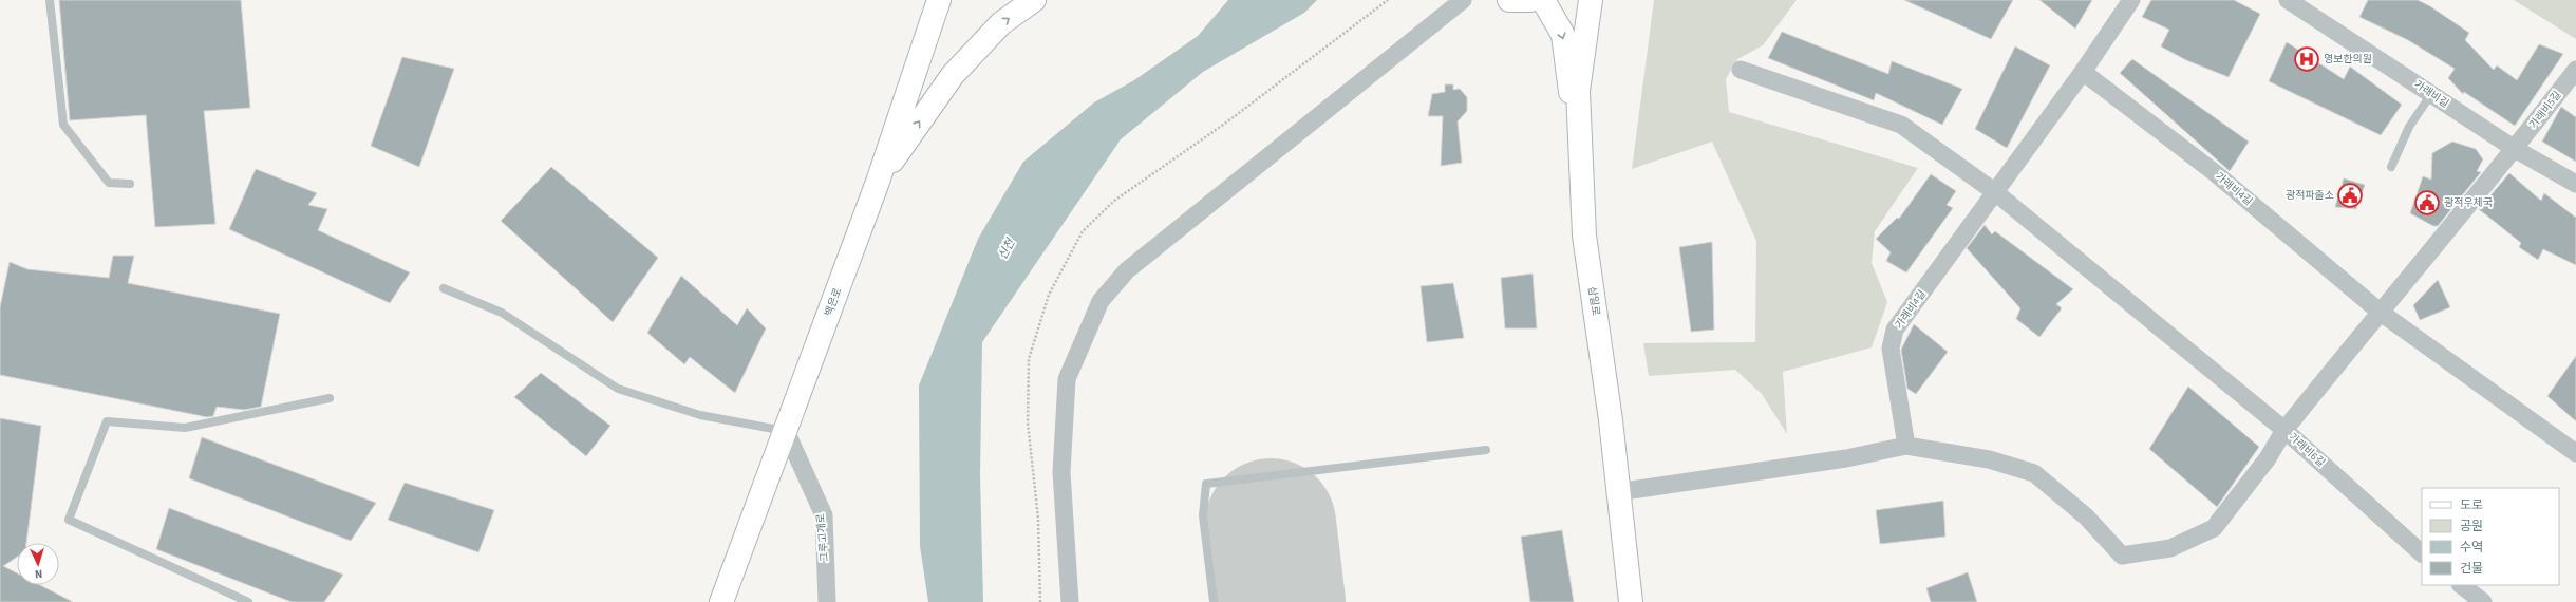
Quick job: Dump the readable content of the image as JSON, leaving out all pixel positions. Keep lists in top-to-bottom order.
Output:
{
  "streets": {
    "main road": ["삼일로", "백은로"],
    "street": [
      "가래비길",
      "가래비5길",
      "가래비4길",
      "가래비6길",
      "그루고개로"
    ]
  },
  "crossings": [
    ["가래비길", "가래비5길"],
    ["가래비길", "가래비6길"],
    ["가래비5길", "가래비6길"],
    ["가래비4길", "가래비6길"],
    ["백은로", "그루고개로"]
  ],
  "water": ["신천"],
  "places": {
    "hospital": ["영보한의원"],
    "public building": ["광적파출소", "광적우체국"]
  },
  "legend": [
    "도로",
    "공원",
    "수역",
    "건물"
  ],
  "north": "bottom"
}
